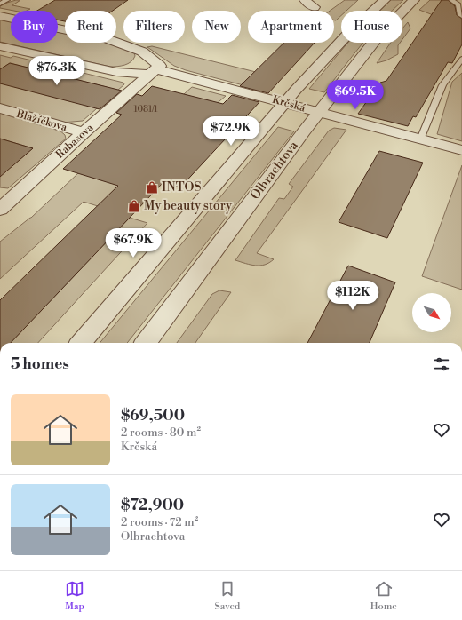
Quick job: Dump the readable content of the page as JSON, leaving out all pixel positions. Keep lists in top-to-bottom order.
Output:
{
  "streets": {
    "street": [
      "Krčská",
      "Blažíčkova",
      "Rabasova",
      "Olbrachtova"
    ]
  },
  "crossings": [
    ["Krčská", "Rabasova"],
    ["Krčská", "Olbrachtova"],
    ["Blažíčkova", "Rabasova"]
  ],
  "places": {
    "shop": ["INTOS", "My beauty story"]
  },
  "house_numbers": ["1081/1"],
  "north": "bottom right",
  "page": {
    "chip": [
      "Buy",
      "Rent",
      "Filters",
      "New",
      "Apartment",
      "House"
    ],
    "price": [
      "$76.3K",
      "$69.5K",
      "$72.9K",
      "$67.9K",
      "$112K"
    ],
    "heading": "5 homes",
    "list": [
      {
        "name": "$69,500",
        "note": "2 rooms · 80 m² · Krčská"
      },
      {
        "name": "$72,900",
        "note": "2 rooms · 72 m² · Olbrachtova"
      }
    ],
    "tabs": ["Map", "Saved", "Home"]
  }
}
